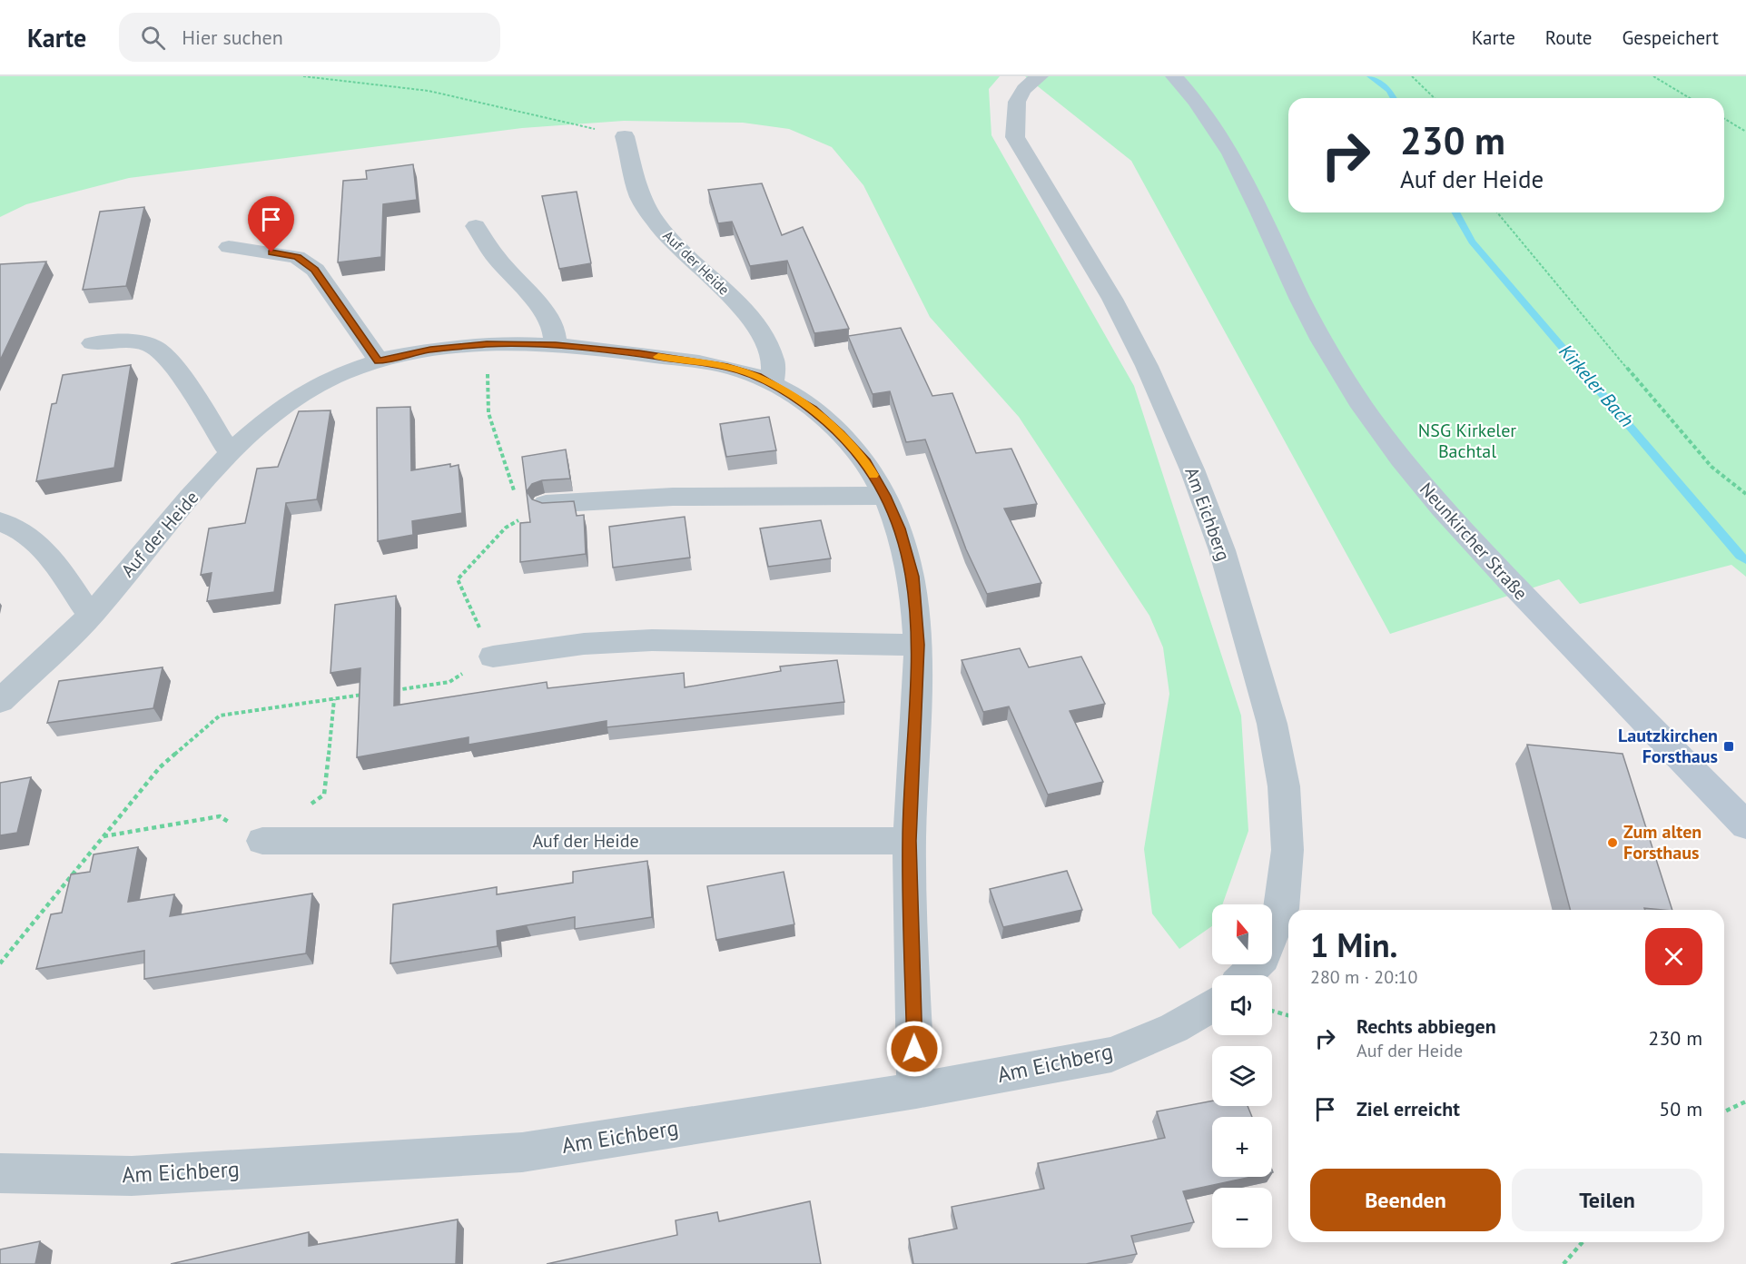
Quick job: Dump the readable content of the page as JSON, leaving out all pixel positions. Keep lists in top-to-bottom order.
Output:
{
  "streets": {
    "main road": ["Neunkircher Straße"],
    "street": ["Auf der Heide", "Am Eichberg"]
  },
  "crossings": [
    ["Auf der Heide", "Am Eichberg"]
  ],
  "water": ["Kirkeler Bach"],
  "parks": ["NSG Kirkeler Bachtal"],
  "places": {
    "transit": ["Lautzkirchen Forsthaus"],
    "other": ["Zum alten Forsthaus"]
  },
  "north": "top",
  "page": {
    "header": "Karte",
    "search": "Hier suchen",
    "nav": ["Karte", "Route", "Gespeichert"],
    "turn": ["230 m", "Auf der Heide"],
    "map_buttons": ["+", "−"],
    "heading": ["1 Min.", "280 m · 20:10"],
    "list": [
      {
        "name": "Rechts abbiegen",
        "note": "Auf der Heide",
        "value": "230 m"
      },
      {
        "name": "Ziel erreicht",
        "value": "50 m"
      }
    ],
    "buttons": ["Beenden", "Teilen"]
  }
}
